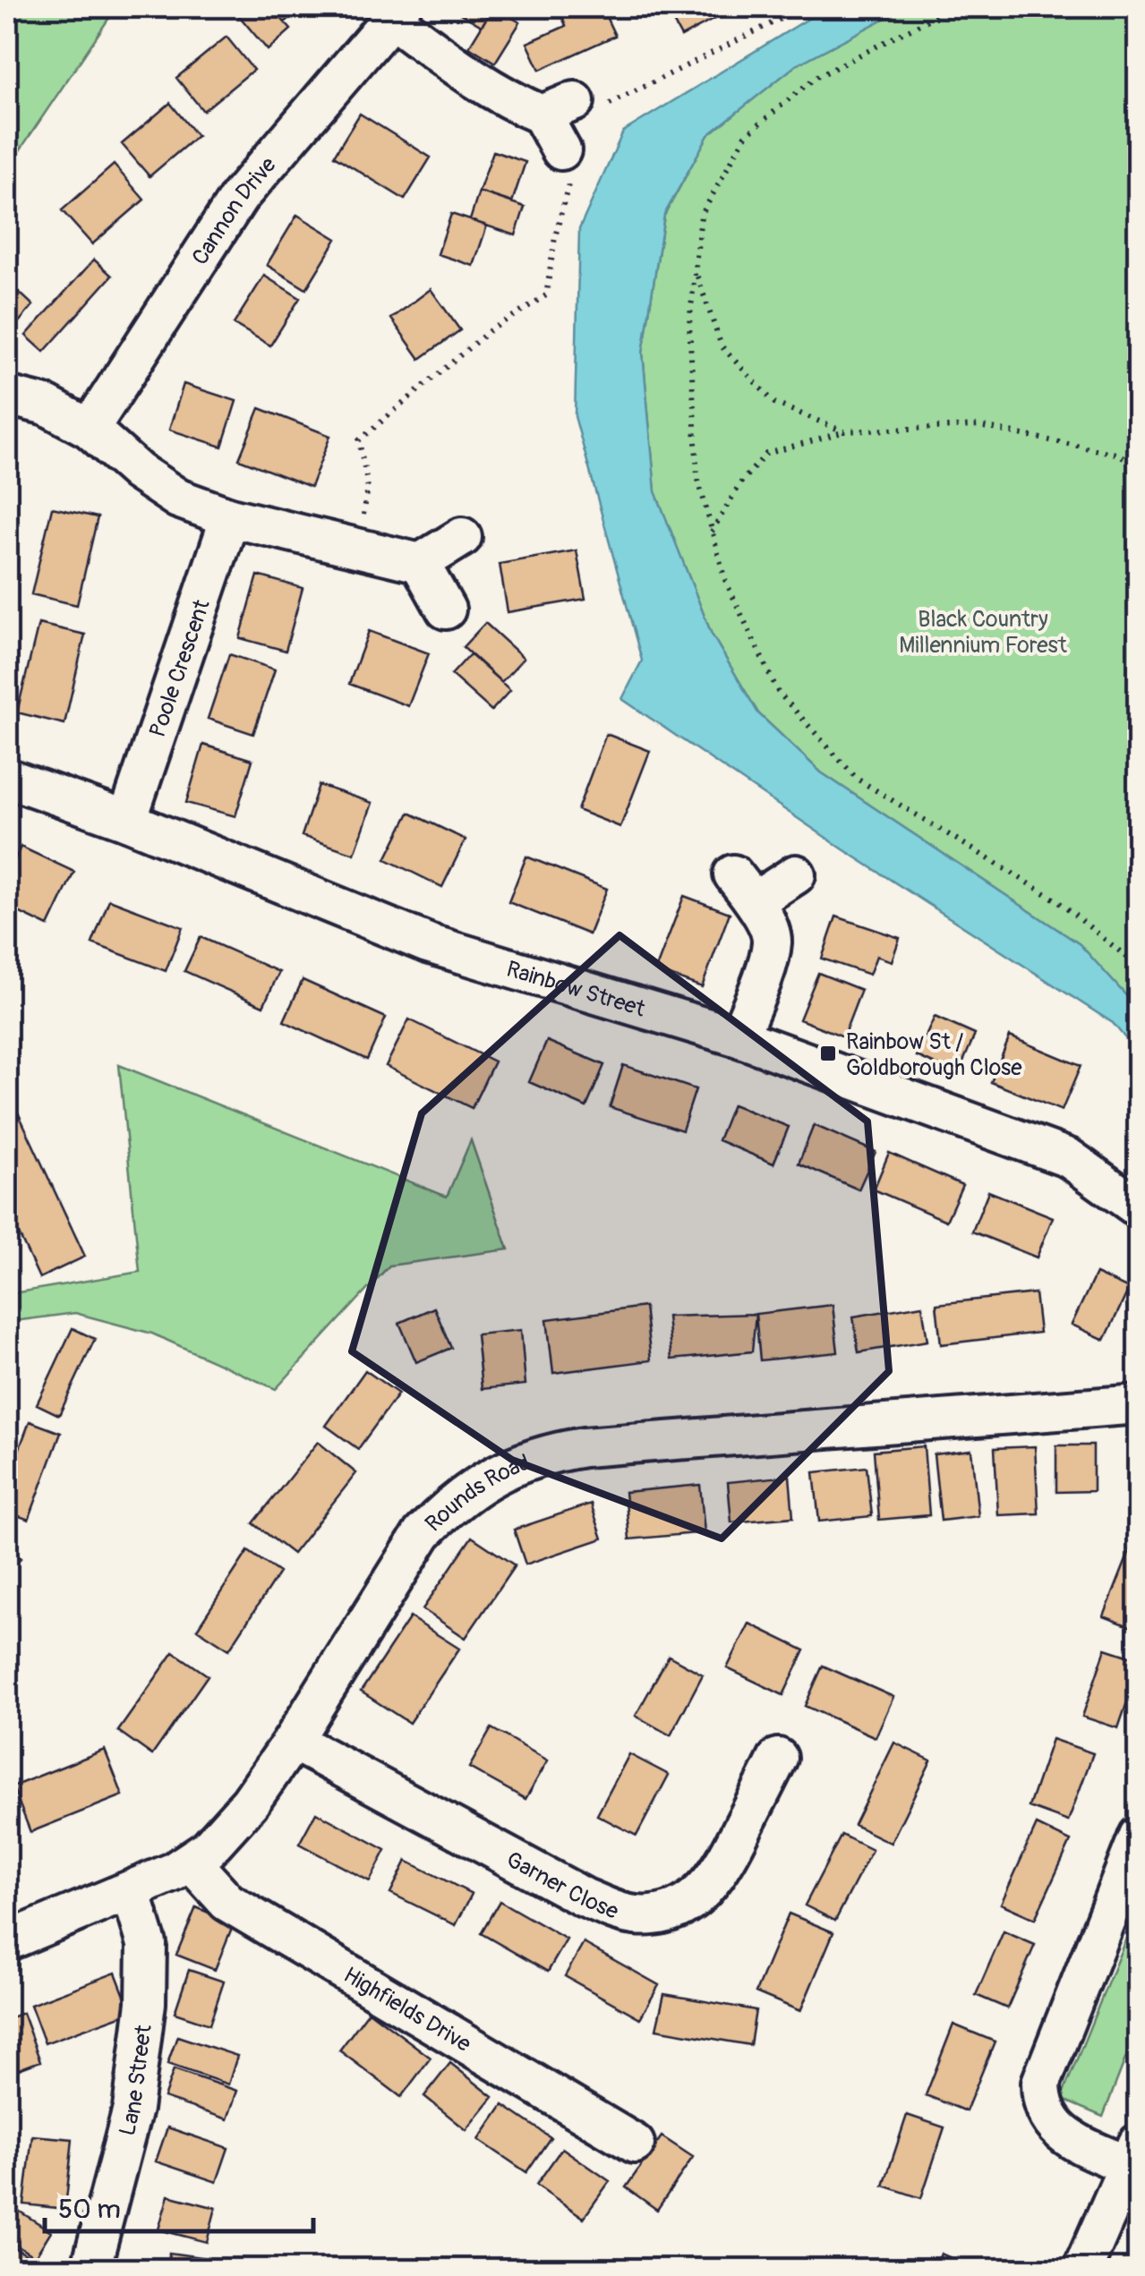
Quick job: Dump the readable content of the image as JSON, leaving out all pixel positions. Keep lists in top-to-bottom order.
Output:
{
  "streets": {
    "street": [
      "Cannon Drive",
      "Poole Crescent",
      "Rainbow Street",
      "Rounds Road",
      "Garner Close",
      "Highfields Drive",
      "Lane Street"
    ]
  },
  "crossings": [
    ["Poole Crescent", "Rainbow Street"],
    ["Rounds Road", "Garner Close"],
    ["Rounds Road", "Highfields Drive"],
    ["Rounds Road", "Lane Street"]
  ],
  "parks": ["Black Country Millennium Forest"],
  "places": {
    "transit": ["Rainbow St / Goldborough Close"]
  },
  "scale_bar": "50 m"
}
